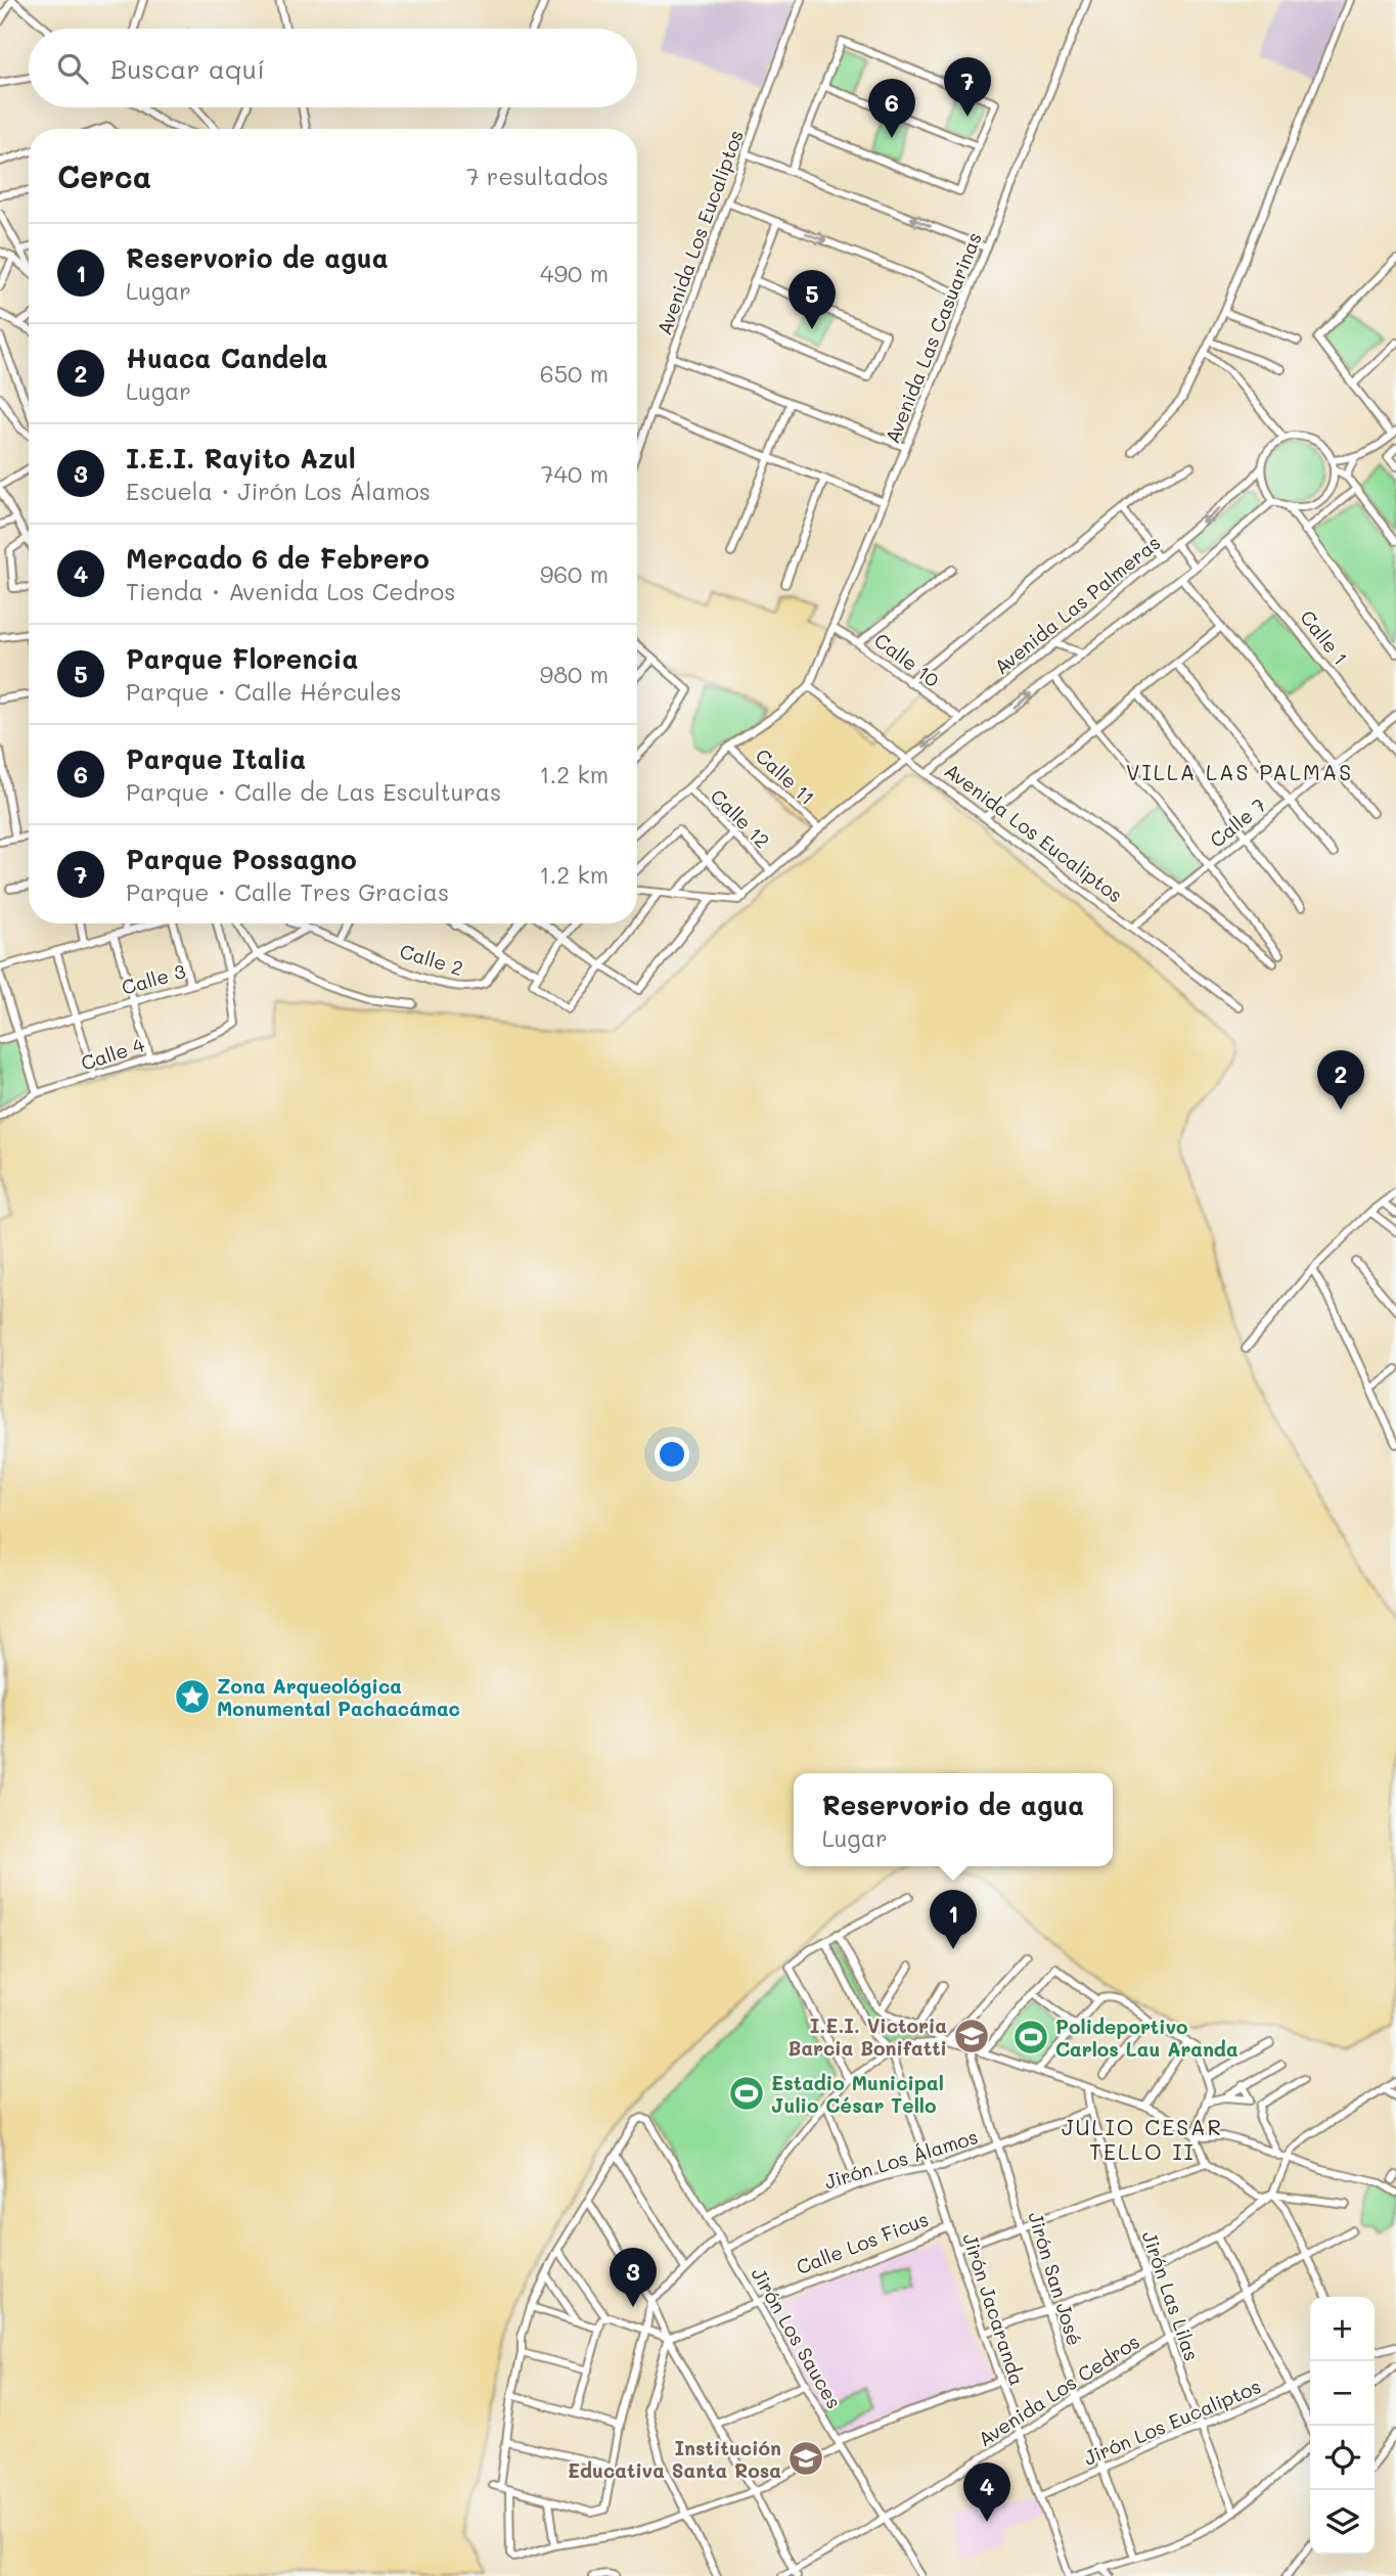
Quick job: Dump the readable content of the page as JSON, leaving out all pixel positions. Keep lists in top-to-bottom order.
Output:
{
  "streets": {
    "street": [
      "Avenida Los Eucaliptos",
      "Avenida Las Casuarinas",
      "Avenida Las Palmeras",
      "Calle 1",
      "Calle 10",
      "Calle 11",
      "Calle 12",
      "Calle 7",
      "Calle 2",
      "Calle 3",
      "Calle 4",
      "Jirón Los Álamos",
      "Calle Los Ficus",
      "Jirón San José",
      "Jirón Las Lilas",
      "Jirón Jacaranda",
      "Jirón Los Sauces",
      "Avenida Los Cedros",
      "Jirón Los Eucaliptos"
    ]
  },
  "crossings": [
    ["Avenida Los Eucaliptos", "Avenida Las Casuarinas"],
    ["Avenida Los Eucaliptos", "Avenida Las Palmeras"],
    ["Avenida Los Eucaliptos", "Calle 7"],
    ["Avenida Las Casuarinas", "Calle 10"],
    ["Avenida Las Palmeras", "Calle 1"],
    ["Avenida Las Palmeras", "Calle 10"],
    ["Avenida Las Palmeras", "Calle 11"],
    ["Avenida Las Palmeras", "Calle 12"],
    ["Calle 1", "Calle 7"],
    ["Calle 2", "Calle 3"],
    ["Calle 3", "Calle 4"],
    ["Jirón Los Álamos", "Jirón San José"],
    ["Jirón Los Álamos", "Jirón Las Lilas"],
    ["Jirón Los Álamos", "Jirón Jacaranda"],
    ["Jirón Los Álamos", "Jirón Los Sauces"],
    ["Calle Los Ficus", "Jirón Jacaranda"],
    ["Calle Los Ficus", "Jirón Los Sauces"],
    ["Jirón San José", "Avenida Los Cedros"],
    ["Jirón San José", "Jirón Los Eucaliptos"],
    ["Jirón Las Lilas", "Avenida Los Cedros"],
    ["Jirón Las Lilas", "Jirón Los Eucaliptos"],
    ["Jirón Jacaranda", "Avenida Los Cedros"],
    ["Jirón Jacaranda", "Jirón Los Eucaliptos"],
    ["Jirón Los Sauces", "Avenida Los Cedros"]
  ],
  "districts": ["VILLA LAS PALMAS", "JULIO CESAR TELLO II"],
  "places": {
    "place": ["Zona Arqueológica Monumental Pachacámac"],
    "school or university": ["I.E.I. Victoria Barcia Bonifatti", "Institución Educativa Santa Rosa"],
    "sports": ["Polideportivo Carlos Lau Aranda", "Estadio Municipal Julio César Tello"]
  },
  "page": {
    "search": "Buscar aquí",
    "pins": [
      "7",
      "6",
      "5",
      "2",
      "1",
      "3",
      "4"
    ],
    "heading": ["Cerca", "7 resultados"],
    "list": [
      {
        "mark": "1",
        "name": "Reservorio de agua",
        "note": "Lugar",
        "value": "490 m"
      },
      {
        "mark": "2",
        "name": "Huaca Candela",
        "note": "Lugar",
        "value": "650 m"
      },
      {
        "mark": "3",
        "name": "I.E.I. Rayito Azul",
        "note": "Escuela · Jirón Los Álamos",
        "value": "740 m"
      },
      {
        "mark": "4",
        "name": "Mercado 6 de Febrero",
        "note": "Tienda · Avenida Los Cedros",
        "value": "960 m"
      },
      {
        "mark": "5",
        "name": "Parque Florencia",
        "note": "Parque · Calle Hércules",
        "value": "980 m"
      },
      {
        "mark": "6",
        "name": "Parque Italia",
        "note": "Parque · Calle de Las Esculturas",
        "value": "1.2 km"
      },
      {
        "mark": "7",
        "name": "Parque Possagno",
        "note": "Parque · Calle Tres Gracias",
        "value": "1.2 km"
      }
    ],
    "popup": ["Reservorio de agua", "Lugar"],
    "map_buttons": ["+", "−"]
  }
}
